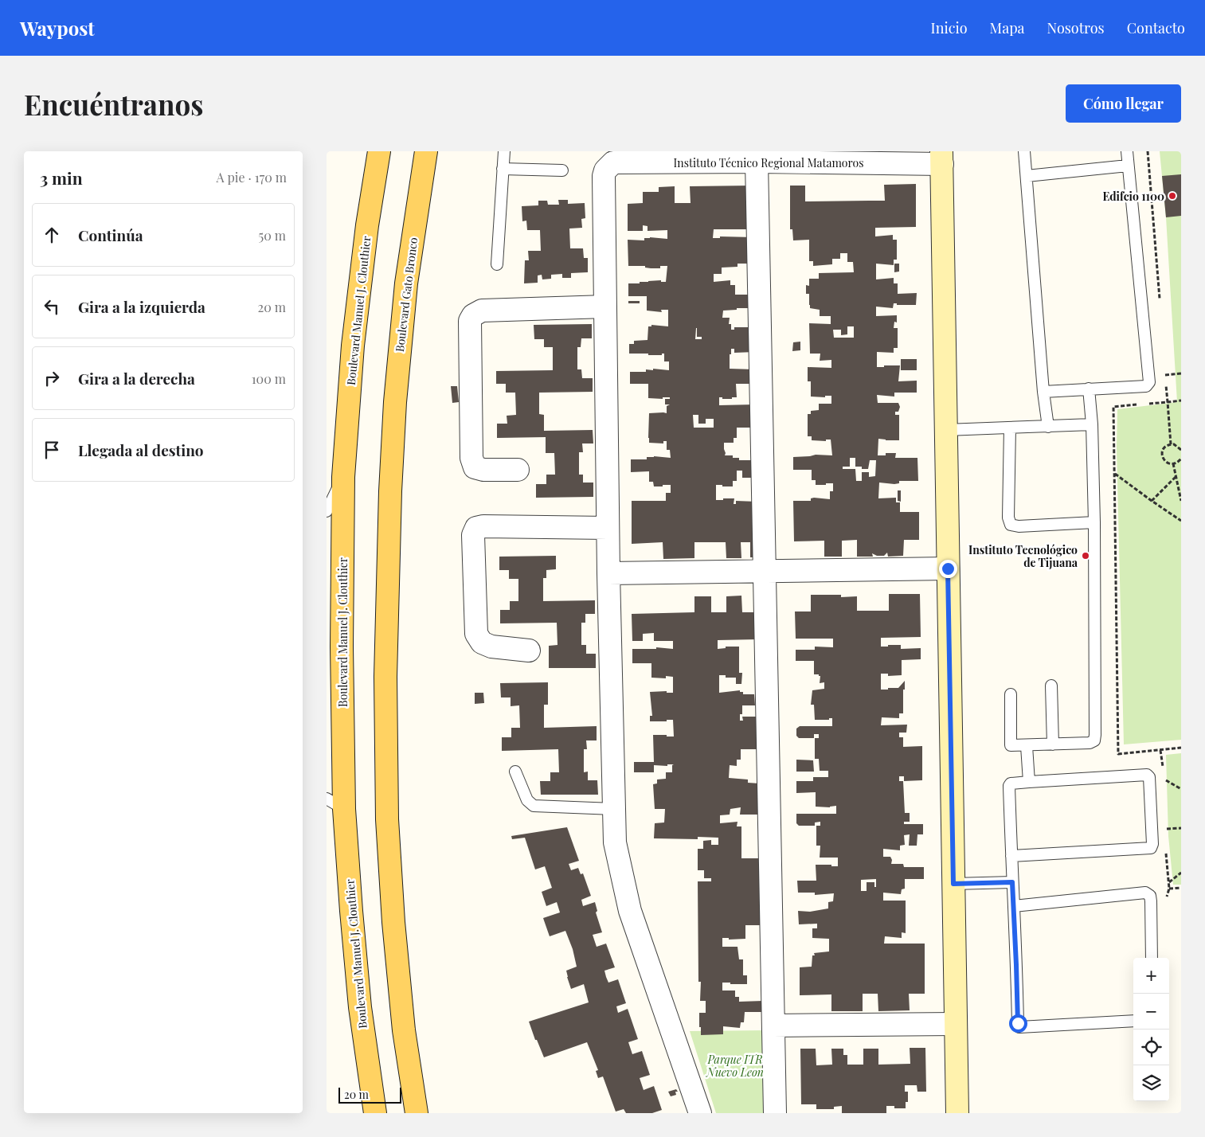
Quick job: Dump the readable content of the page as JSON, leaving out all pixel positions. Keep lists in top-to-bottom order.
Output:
{
  "streets": {
    "main road": ["Boulevard Gato Bronco", "Boulevard Manuel J. Clouthier"],
    "street": ["Instituto Técnico Regional Matamoros"]
  },
  "parks": ["Parque ITR Nuevo Leon"],
  "places": ["Edifcio 1100", "Instituto Tecnológico de Tijuana"],
  "scale_bar": "20 m",
  "page": {
    "header": "Waypost",
    "nav": [
      "Inicio",
      "Mapa",
      "Nosotros",
      "Contacto"
    ],
    "buttons": "Cómo llegar",
    "title": "Encuéntranos",
    "heading": ["3 min", "A pie · 170 m"],
    "list": [
      ["Continúa", "50 m"],
      ["Gira a la izquierda", "20 m"],
      ["Gira a la derecha", "100 m"],
      "Llegada al destino"
    ],
    "map_buttons": ["+", "−"],
    "scale": "20 m"
  }
}
